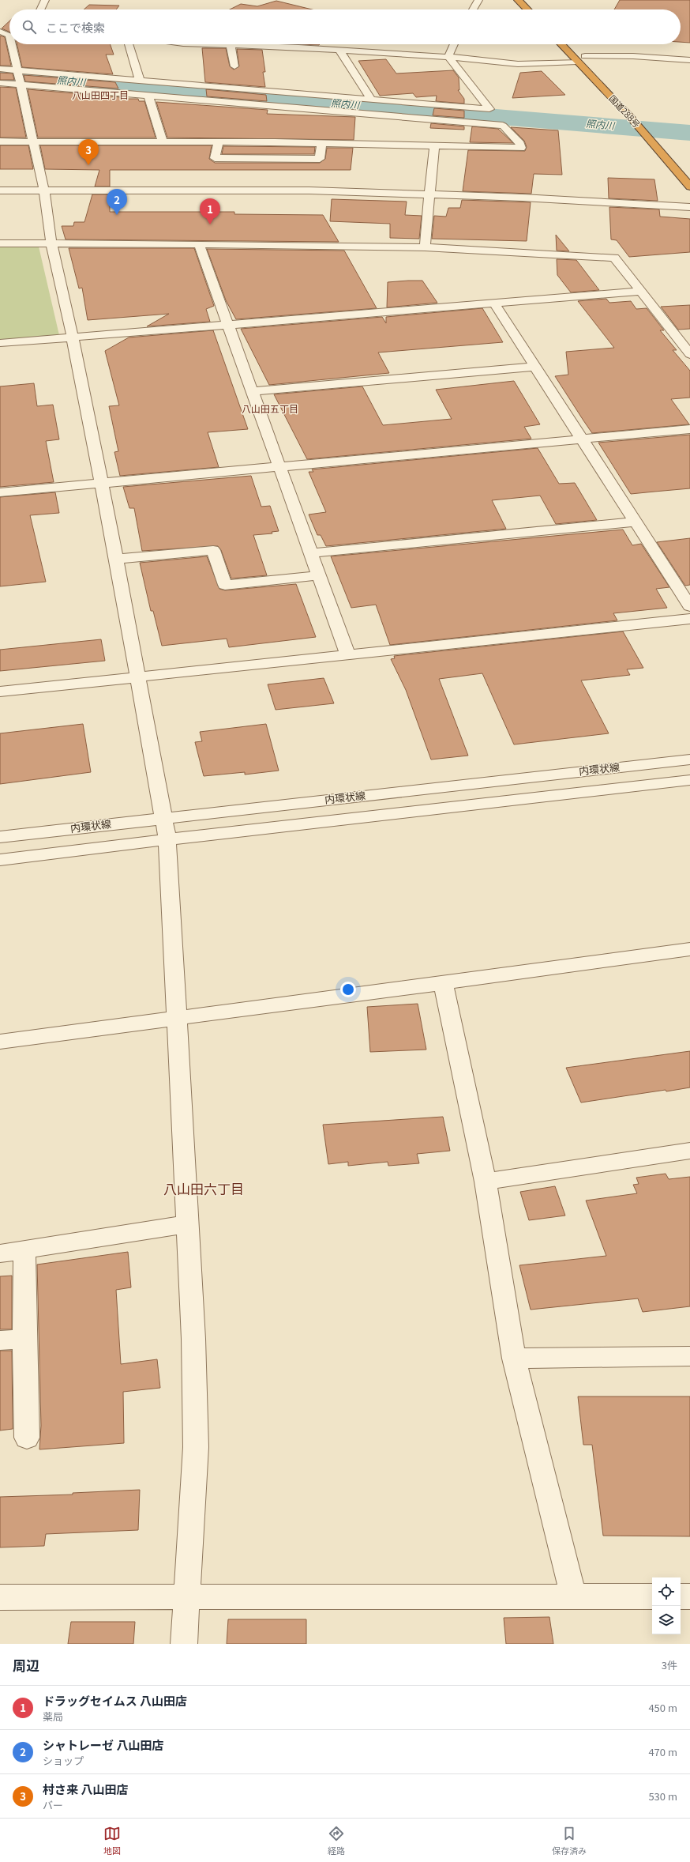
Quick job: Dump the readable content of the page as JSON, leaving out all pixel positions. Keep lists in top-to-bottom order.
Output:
{
  "streets": {
    "highway": ["国道288号"],
    "street": ["内環状線"]
  },
  "districts": ["八山田四丁目", "八山田五丁目", "八山田六丁目"],
  "water": ["照内川"],
  "page": {
    "search": "ここで検索",
    "pins": ["3", "2", "1"],
    "heading": ["周辺", "3件"],
    "list": [
      {
        "mark": "1",
        "name": "ドラッグセイムス 八山田店",
        "note": "薬局",
        "value": "450 m"
      },
      {
        "mark": "2",
        "name": "シャトレーゼ 八山田店",
        "note": "ショップ",
        "value": "470 m"
      },
      {
        "mark": "3",
        "name": "村さ来 八山田店",
        "note": "バー",
        "value": "530 m"
      }
    ],
    "nav": ["地図", "経路", "保存済み"]
  }
}
